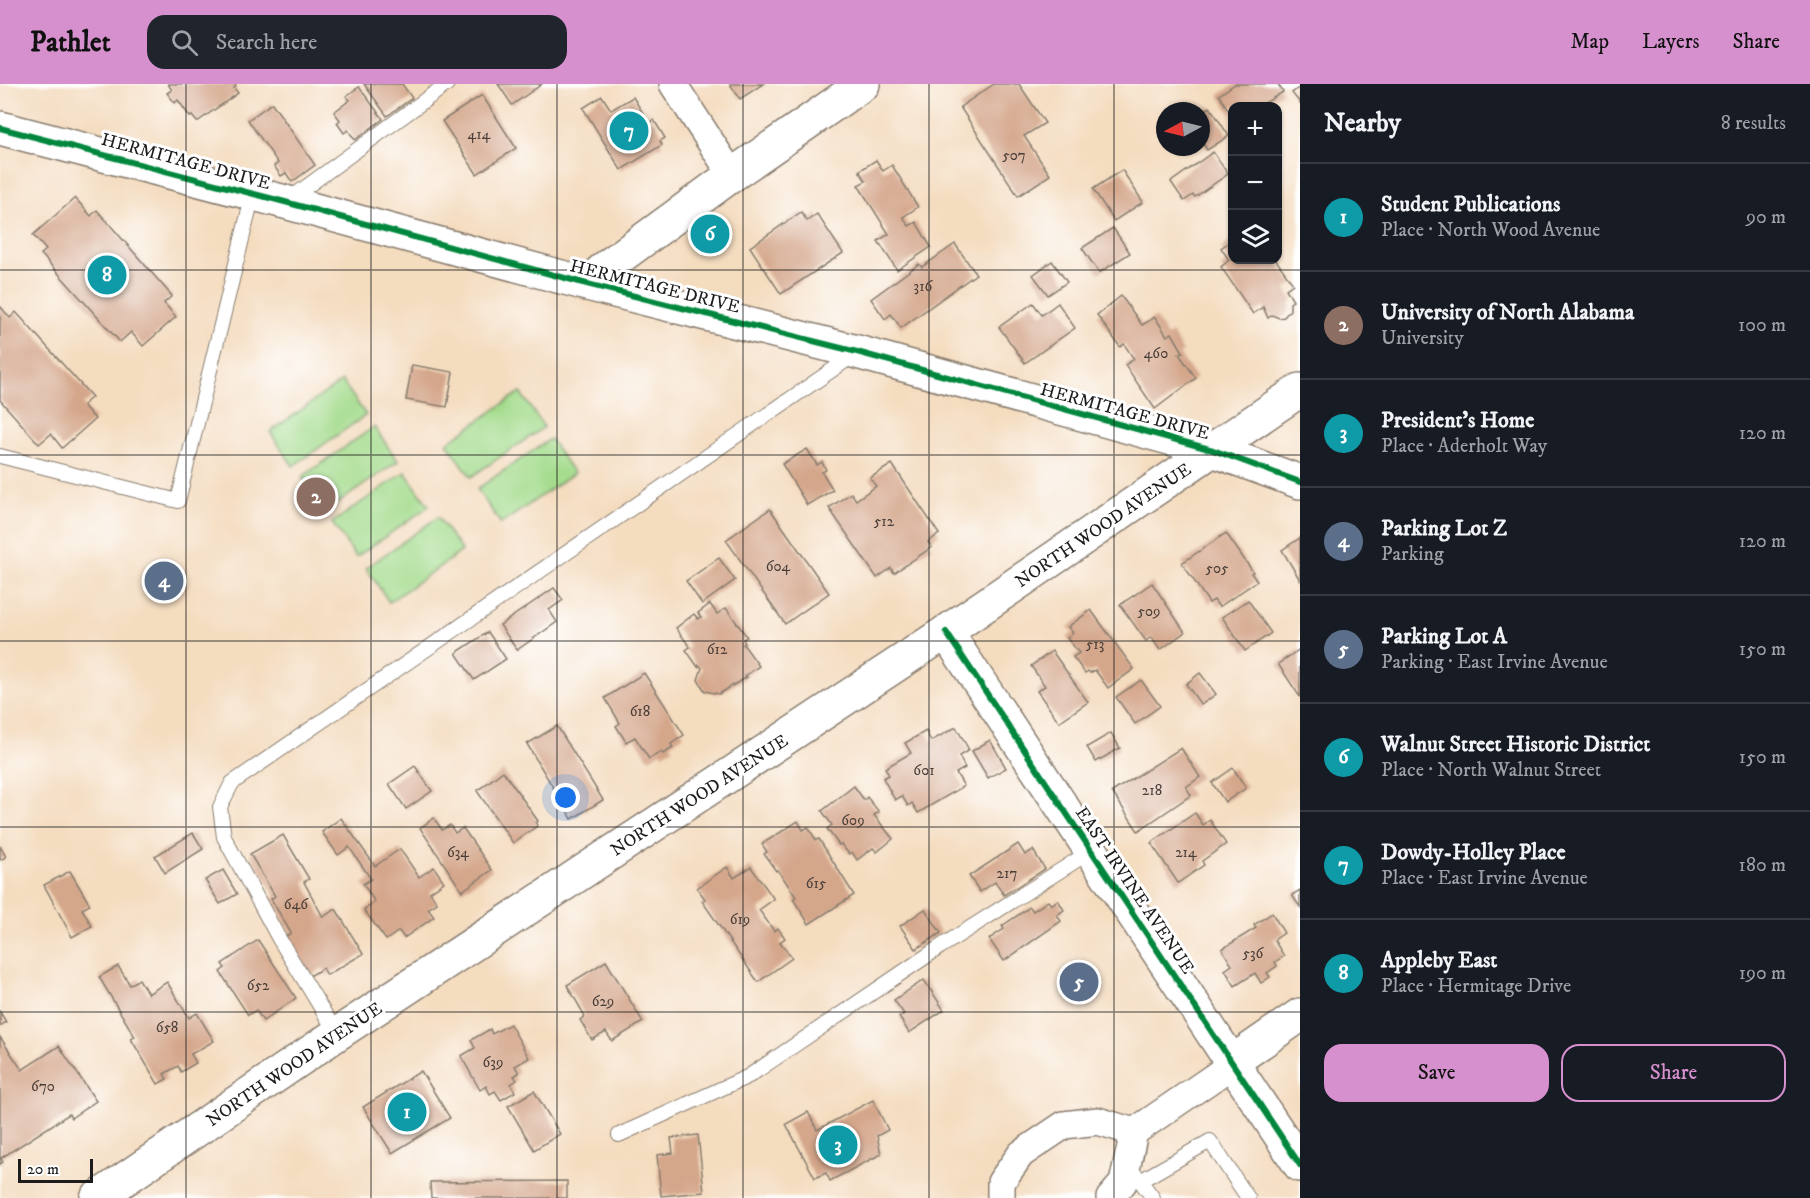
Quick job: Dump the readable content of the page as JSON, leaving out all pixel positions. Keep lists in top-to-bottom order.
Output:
{
  "streets": {
    "street": ["HERMITAGE DRIVE", "NORTH WOOD AVENUE", "EAST IRVINE AVENUE"]
  },
  "crossings": [
    ["HERMITAGE DRIVE", "NORTH WOOD AVENUE"],
    ["NORTH WOOD AVENUE", "EAST IRVINE AVENUE"]
  ],
  "house_numbers": [
    "414",
    "507",
    "316",
    "460",
    "512",
    "604",
    "505",
    "509",
    "513",
    "612",
    "618",
    "601",
    "218",
    "609",
    "634",
    "214",
    "217",
    "615",
    "646",
    "619",
    "536",
    "652",
    "629",
    "658",
    "639",
    "670"
  ],
  "scale_bar": "20 m",
  "north": "left",
  "page": {
    "header": "Pathlet",
    "search": "Search here",
    "nav": ["Map", "Layers", "Share"],
    "heading": ["Nearby", "8 results"],
    "map_buttons": ["+", "−"],
    "pins": [
      "7",
      "6",
      "8",
      "2",
      "4",
      "5",
      "1",
      "3"
    ],
    "list": [
      {
        "mark": "1",
        "name": "Student Publications",
        "note": "Place · North Wood Avenue",
        "value": "90 m"
      },
      {
        "mark": "2",
        "name": "University of North Alabama",
        "note": "University",
        "value": "100 m"
      },
      {
        "mark": "3",
        "name": "President's Home",
        "note": "Place · Aderholt Way",
        "value": "120 m"
      },
      {
        "mark": "4",
        "name": "Parking Lot Z",
        "note": "Parking",
        "value": "120 m"
      },
      {
        "mark": "5",
        "name": "Parking Lot A",
        "note": "Parking · East Irvine Avenue",
        "value": "150 m"
      },
      {
        "mark": "6",
        "name": "Walnut Street Historic District",
        "note": "Place · North Walnut Street",
        "value": "150 m"
      },
      {
        "mark": "7",
        "name": "Dowdy-Holley Place",
        "note": "Place · East Irvine Avenue",
        "value": "180 m"
      },
      {
        "mark": "8",
        "name": "Appleby East",
        "note": "Place · Hermitage Drive",
        "value": "190 m"
      }
    ],
    "buttons": ["Save", "Share"],
    "scale": "20 m"
  }
}
